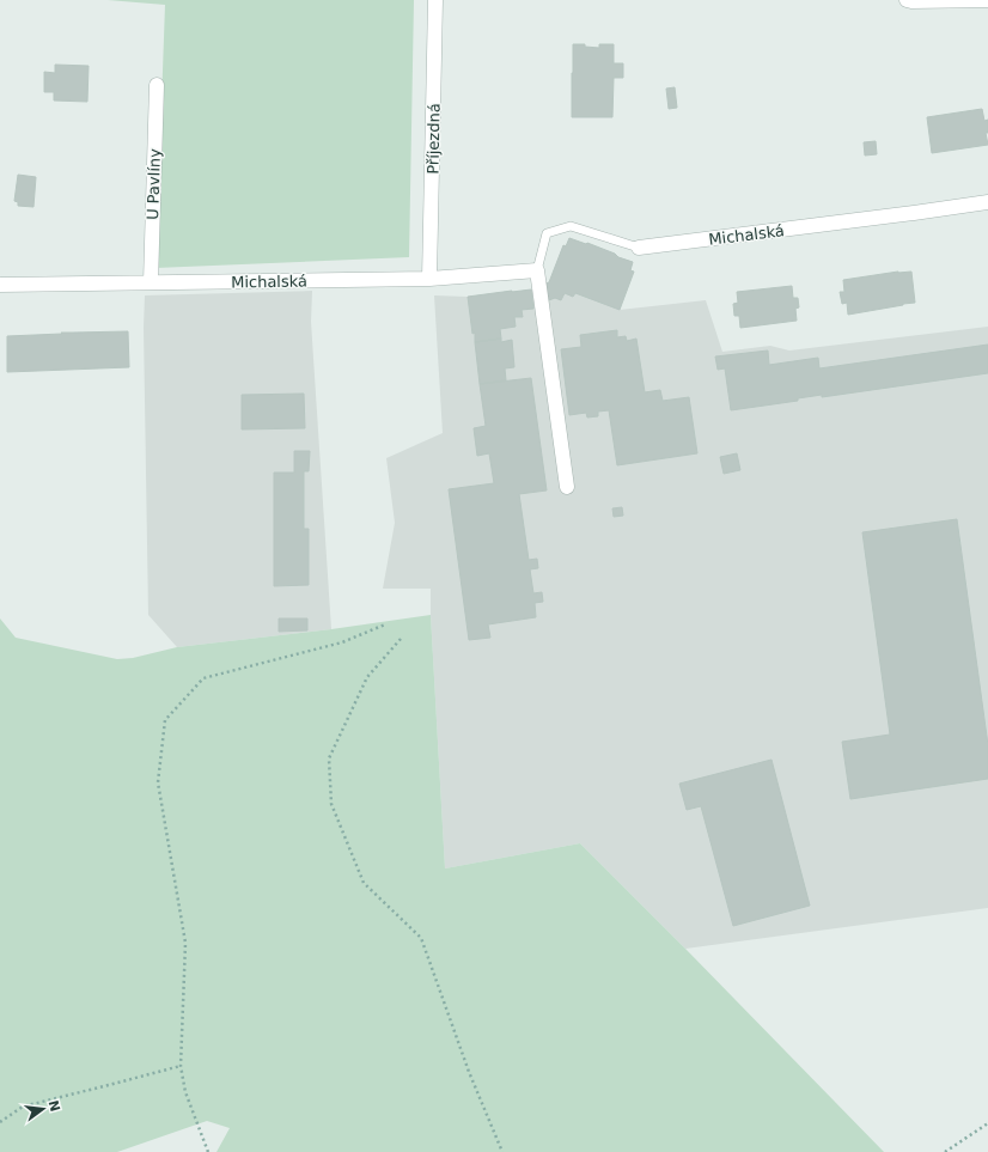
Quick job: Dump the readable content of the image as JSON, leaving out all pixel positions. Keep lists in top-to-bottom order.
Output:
{
  "streets": {
    "street": ["Příjezdná", "U Pavlíny", "Michalská"]
  },
  "crossings": [
    ["Příjezdná", "Michalská"],
    ["U Pavlíny", "Michalská"]
  ],
  "north": "right"
}
